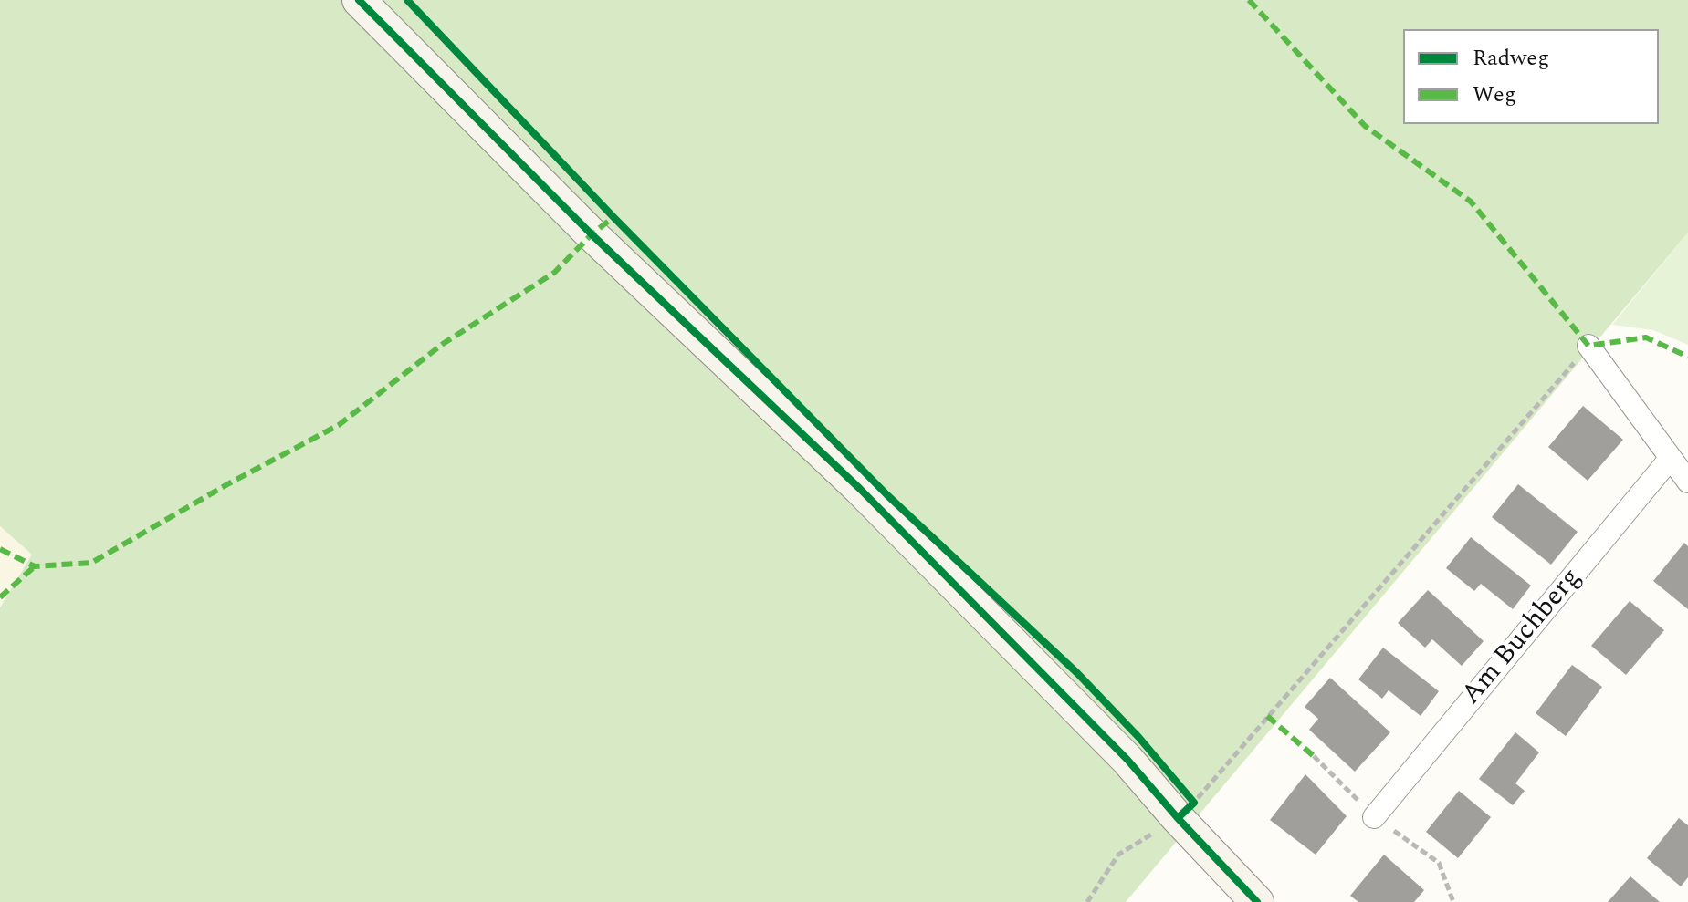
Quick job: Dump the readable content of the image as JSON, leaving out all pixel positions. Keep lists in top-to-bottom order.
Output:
{
  "streets": {
    "street": ["Am Buchberg"]
  },
  "legend": ["Radweg", "Weg"]
}
